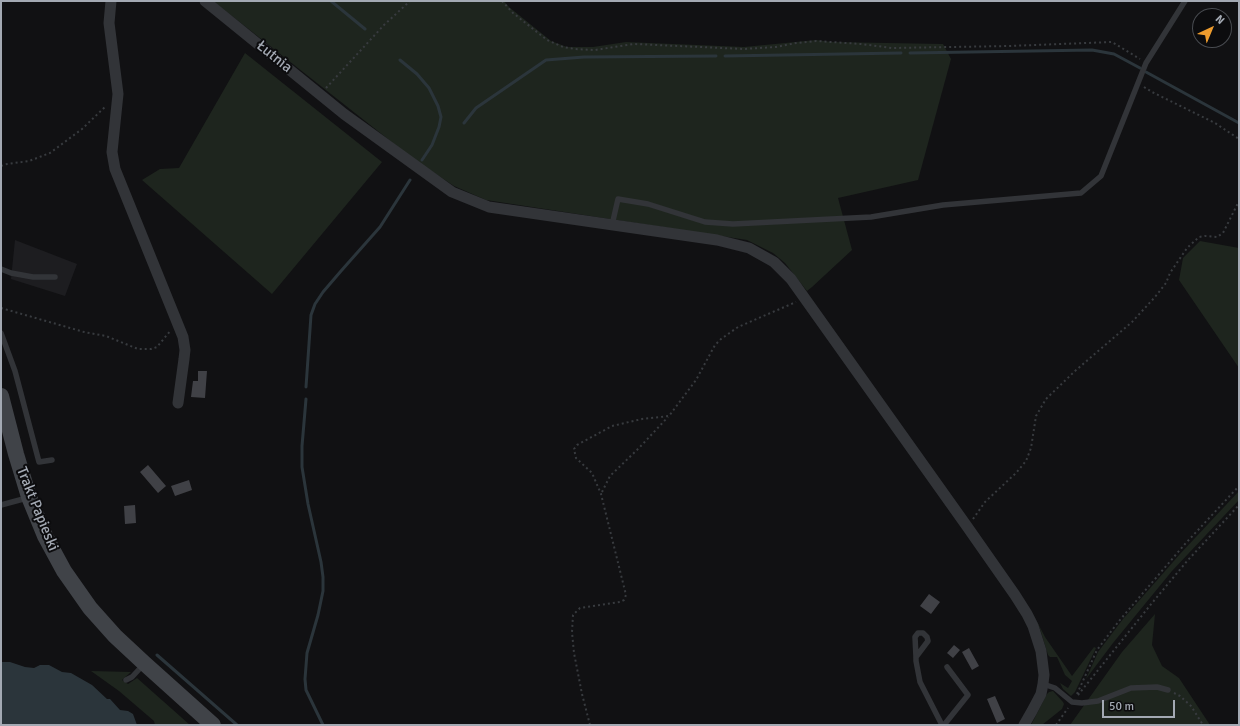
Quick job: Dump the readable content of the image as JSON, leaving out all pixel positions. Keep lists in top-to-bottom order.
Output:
{
  "streets": {
    "street": ["Łutnia", "Trakt Papieski"]
  },
  "scale_bar": "50 m",
  "north": "top right"
}
